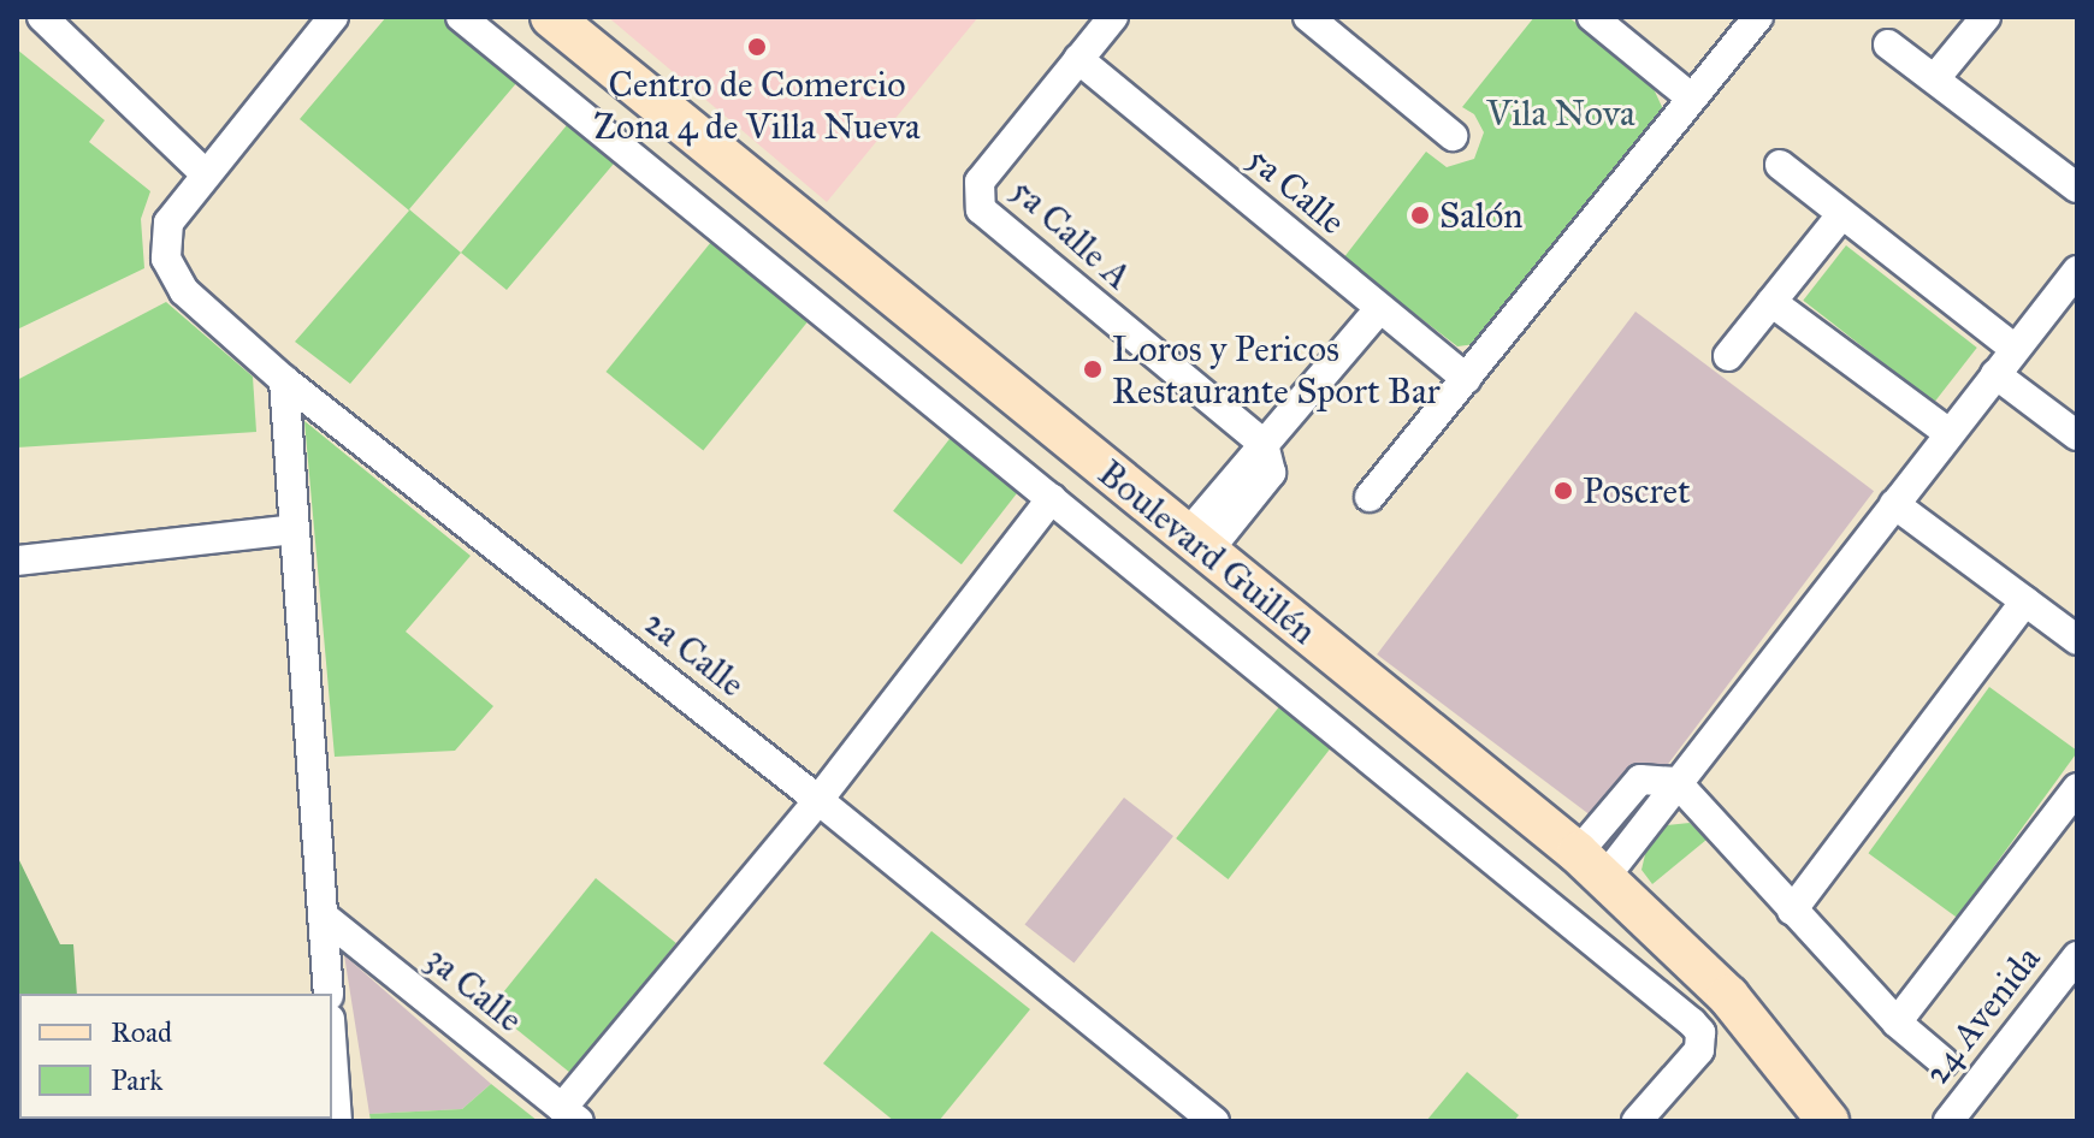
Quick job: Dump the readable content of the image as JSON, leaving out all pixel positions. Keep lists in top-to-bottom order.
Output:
{
  "streets": {
    "main road": ["Boulevard Guillén"],
    "street": [
      "5a Calle",
      "5a Calle A",
      "2a Calle",
      "3a Calle",
      "24 Avenida"
    ]
  },
  "crossings": [
    ["5a Calle", "5a Calle A"]
  ],
  "parks": ["Vila Nova"],
  "places": [
    "Centro de Comercio Zona 4 de Villa Nueva",
    "Salón",
    "Loros y Pericos Restaurante Sport Bar",
    "Poscret"
  ],
  "legend": ["Road", "Park"]
}
